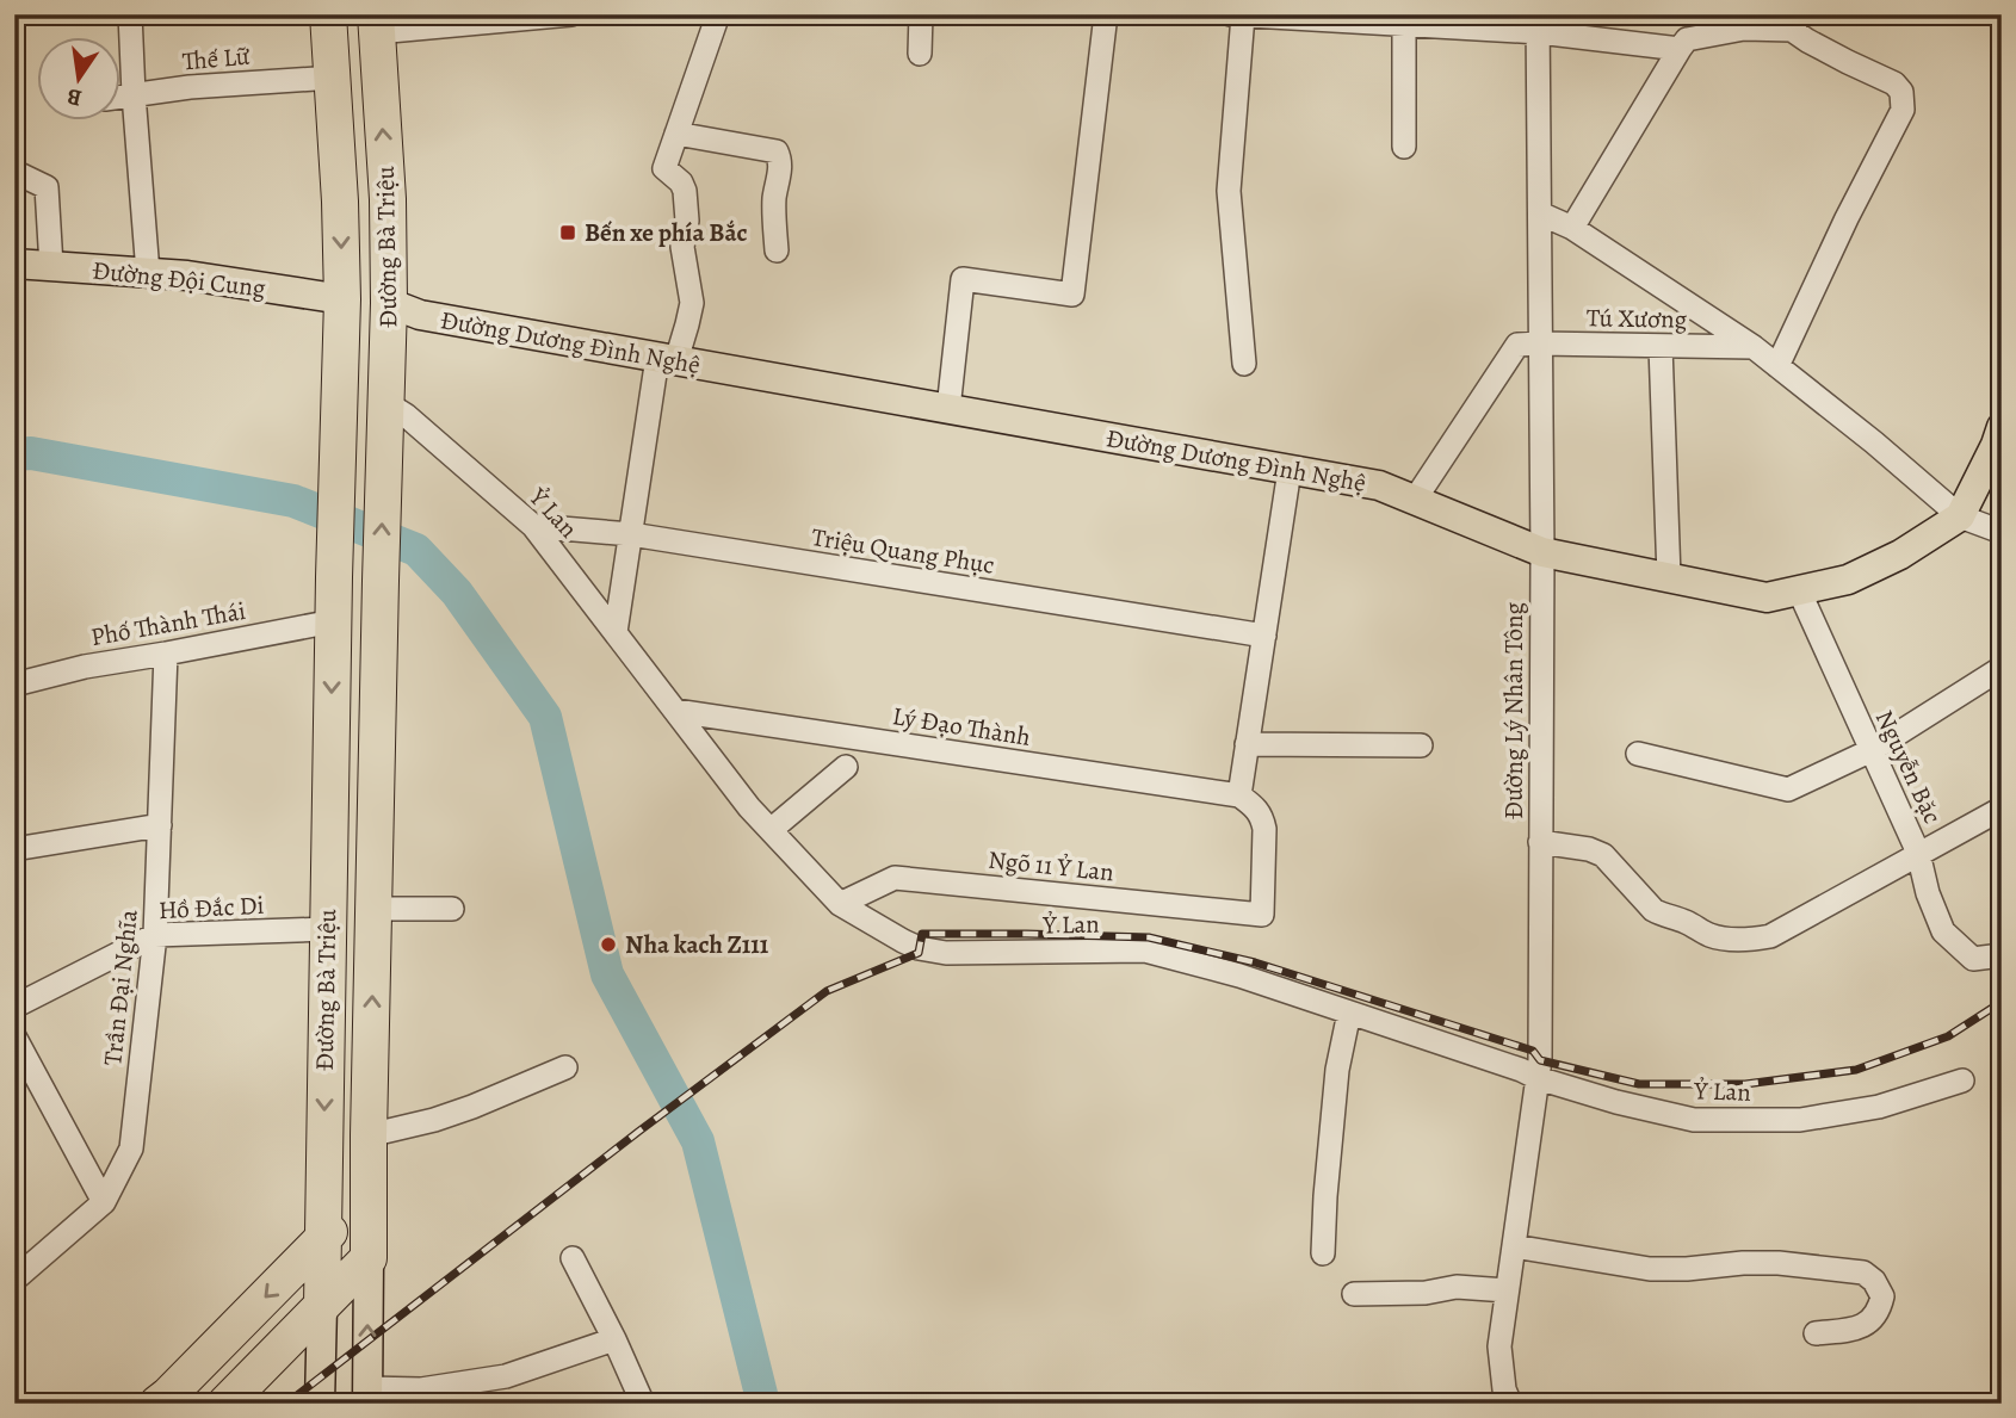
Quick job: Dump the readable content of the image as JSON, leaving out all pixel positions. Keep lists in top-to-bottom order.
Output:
{
  "streets": {
    "highway": ["Đường Bà Triệu"],
    "main road": ["Đường Đội Cung", "Đường Dương Đình Nghệ"],
    "street": [
      "Thế Lữ",
      "Tú Xương",
      "Ỷ Lan",
      "Triệu Quang Phục",
      "Phố Thành Thái",
      "Đường Lý Nhân Tông",
      "Lý Đạo Thành",
      "Nguyễn Bặc",
      "Ngõ 11 Ỷ Lan",
      "Hồ Đắc Di",
      "Trần Đại Nghĩa"
    ]
  },
  "crossings": [
    ["Thế Lữ", "Đường Bà Triệu"],
    ["Đường Bà Triệu", "Đường Đội Cung"],
    ["Đường Bà Triệu", "Đường Dương Đình Nghệ"],
    ["Đường Bà Triệu", "Ỷ Lan"],
    ["Đường Bà Triệu", "Phố Thành Thái"],
    ["Đường Bà Triệu", "Hồ Đắc Di"],
    ["Tú Xương", "Đường Lý Nhân Tông"],
    ["Đường Dương Đình Nghệ", "Đường Lý Nhân Tông"],
    ["Đường Dương Đình Nghệ", "Nguyễn Bặc"],
    ["Ỷ Lan", "Triệu Quang Phục"],
    ["Ỷ Lan", "Đường Lý Nhân Tông"],
    ["Ỷ Lan", "Lý Đạo Thành"],
    ["Ỷ Lan", "Ngõ 11 Ỷ Lan"],
    ["Phố Thành Thái", "Trần Đại Nghĩa"],
    ["Lý Đạo Thành", "Ngõ 11 Ỷ Lan"],
    ["Hồ Đắc Di", "Trần Đại Nghĩa"]
  ],
  "places": {
    "transit": ["Bến xe phía Bắc"],
    "other": ["Nha kach Z111"]
  },
  "north": "bottom"
}
